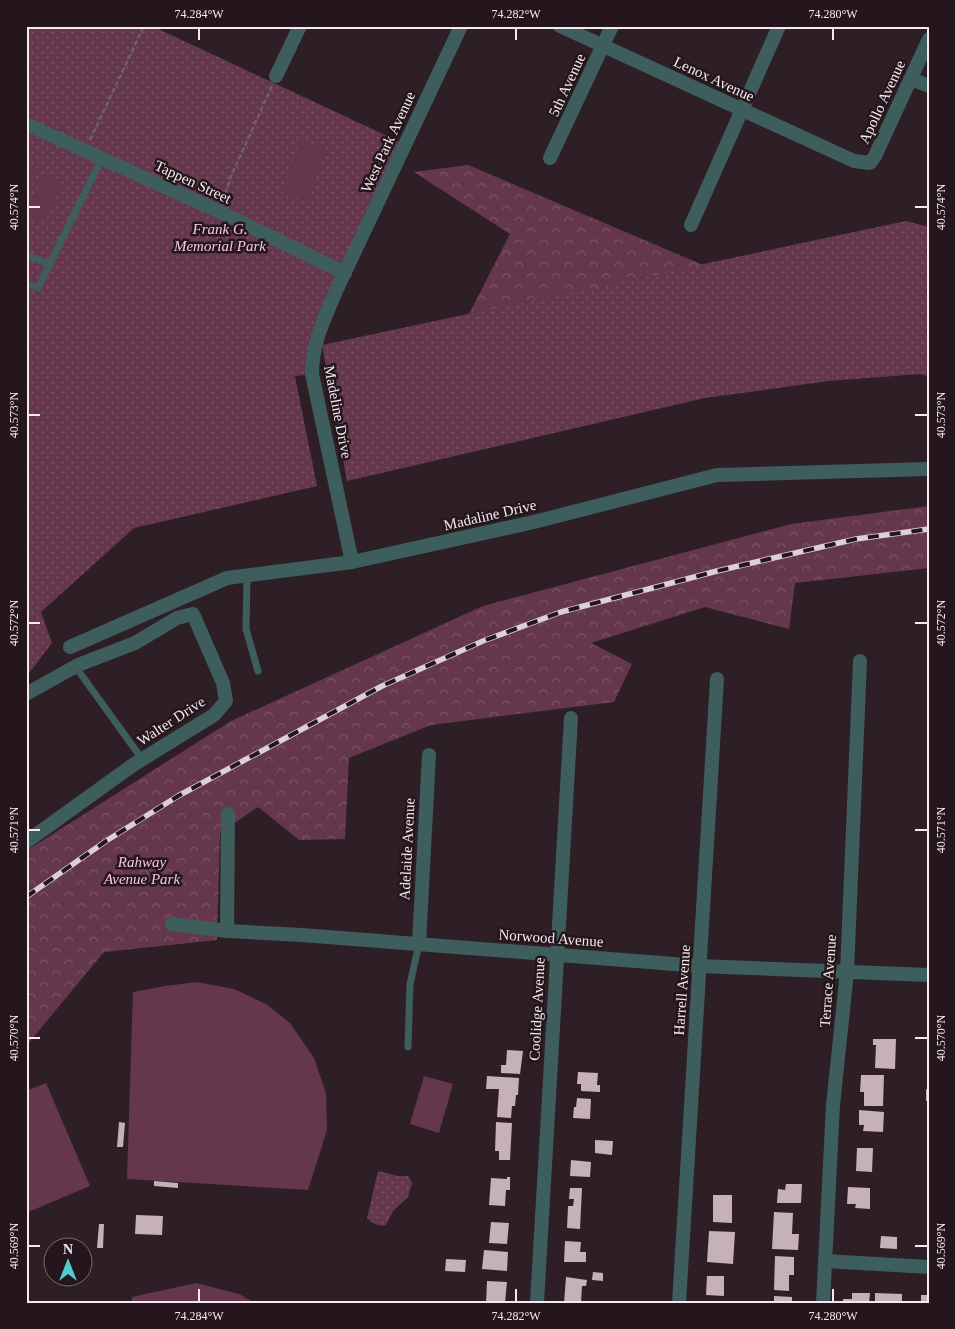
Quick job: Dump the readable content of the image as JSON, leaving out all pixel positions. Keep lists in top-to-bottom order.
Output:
{
  "streets": {
    "street": [
      "Lenox Avenue",
      "5th Avenue",
      "Apollo Avenue",
      "West Park Avenue",
      "Tappen Street",
      "Madeline Drive",
      "Madaline Drive",
      "Walter Drive",
      "Adelaide Avenue",
      "Norwood Avenue",
      "Terrace Avenue",
      "Harrell Avenue",
      "Coolidge Avenue"
    ]
  },
  "crossings": [
    ["Lenox Avenue", "5th Avenue"],
    ["Lenox Avenue", "Apollo Avenue"],
    ["West Park Avenue", "Tappen Street"],
    ["West Park Avenue", "Madeline Drive"],
    ["Tappen Street", "Madeline Drive"],
    ["Madeline Drive", "Madaline Drive"],
    ["Adelaide Avenue", "Norwood Avenue"],
    ["Norwood Avenue", "Terrace Avenue"],
    ["Norwood Avenue", "Harrell Avenue"],
    ["Norwood Avenue", "Coolidge Avenue"]
  ],
  "parks": ["Frank G. Memorial Park", "Rahway Avenue Park"],
  "north": "top",
  "coordinates": [
    "74.284°W",
    "74.282°W",
    "74.280°W",
    "40.574°N",
    "40.573°N",
    "40.572°N",
    "40.571°N",
    "40.570°N",
    "40.569°N"
  ]
}
